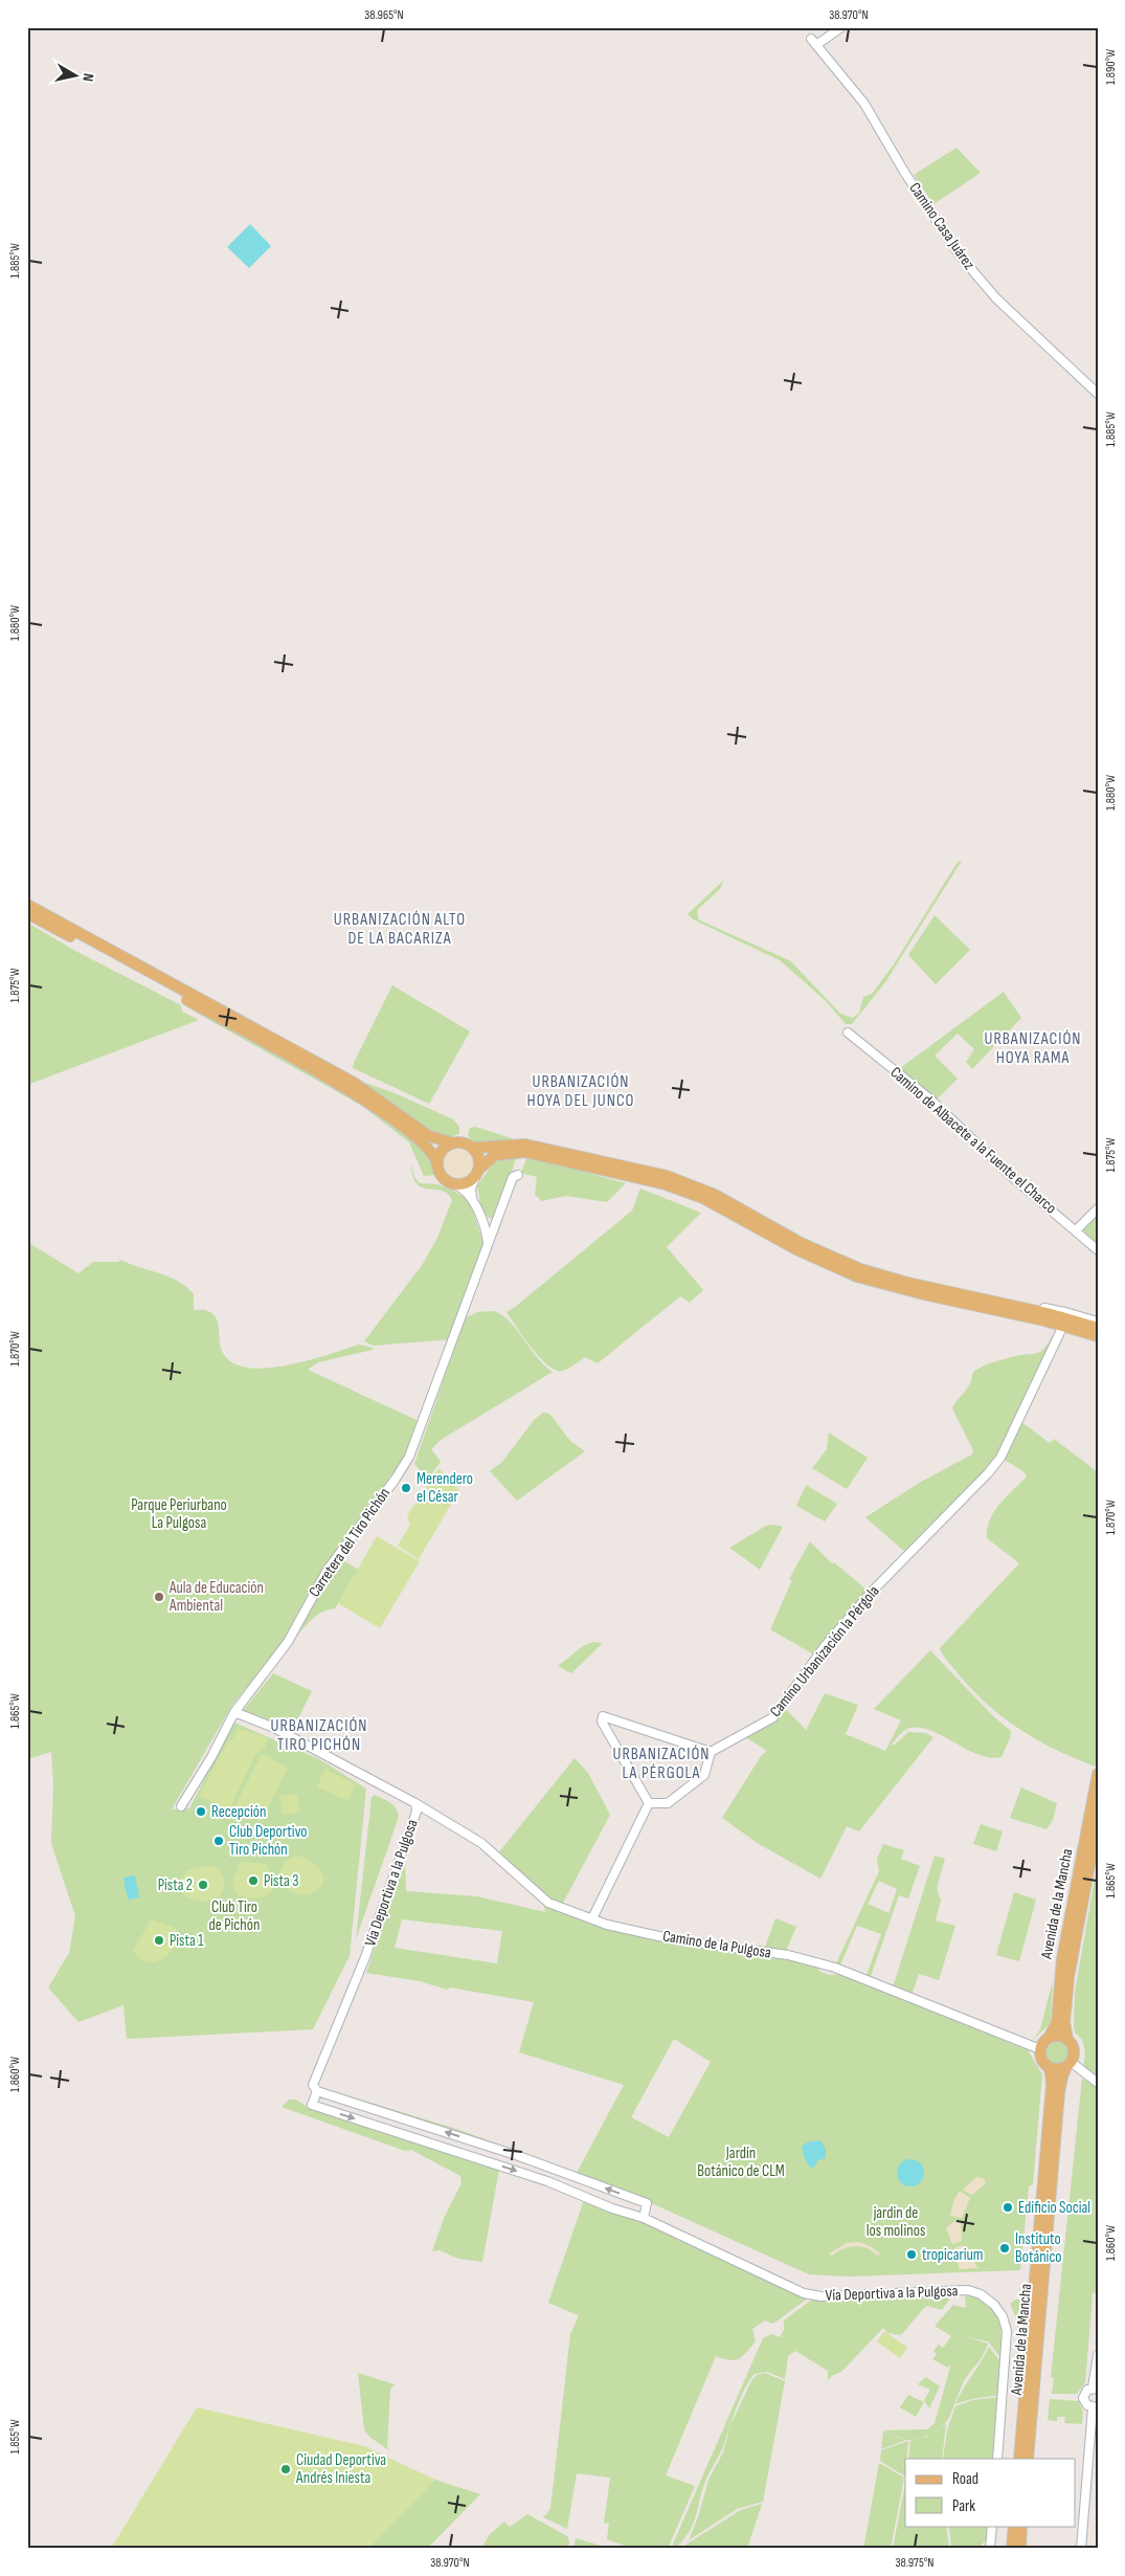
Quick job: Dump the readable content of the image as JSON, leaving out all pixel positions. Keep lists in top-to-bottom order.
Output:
{
  "streets": {
    "main road": ["Avenida de la Mancha"],
    "street": [
      "Camino Casa Juárez",
      "Camino de Albacete a la Fuente el Charco",
      "Carretera del Tiro Pichón",
      "Camino Urbanización la Pérgola",
      "Vía Deportiva a la Pulgosa",
      "Camino de la Pulgosa"
    ]
  },
  "crossings": [
    ["Carretera del Tiro Pichón", "Vía Deportiva a la Pulgosa"],
    ["Vía Deportiva a la Pulgosa", "Camino de la Pulgosa"],
    ["Avenida de la Mancha", "Camino de la Pulgosa"]
  ],
  "districts": [
    "URBANIZACIÓN ALTO DE LA BACARIZA",
    "URBANIZACIÓN HOYA RAMA",
    "URBANIZACIÓN HOYA DEL JUNCO",
    "URBANIZACIÓN TIRO PICHÓN",
    "URBANIZACIÓN LA PÉRGOLA"
  ],
  "parks": [
    "Parque Periurbano La Pulgosa",
    "Club Tiro de Pichón",
    "Jardín Botánico de CLM",
    "jardin de los molinos"
  ],
  "places": [
    "Merendero el César",
    "Aula de Educación Ambiental",
    "Recepción",
    "Club Deportivo Tiro Pichón",
    "Pista 3",
    "Pista 2",
    "Pista 1",
    "Edificio Social",
    "Instituto Botánico",
    "tropicarium",
    "Ciudad Deportiva Andrés Iniesta"
  ],
  "legend": ["Road", "Park"],
  "north": "right",
  "coordinates": [
    "38.965°N",
    "38.970°N",
    "1.890°W",
    "1.885°W",
    "1.880°W",
    "1.875°W",
    "1.870°W",
    "1.865°W",
    "1.860°W",
    "1.855°W",
    "38.975°N"
  ]
}
